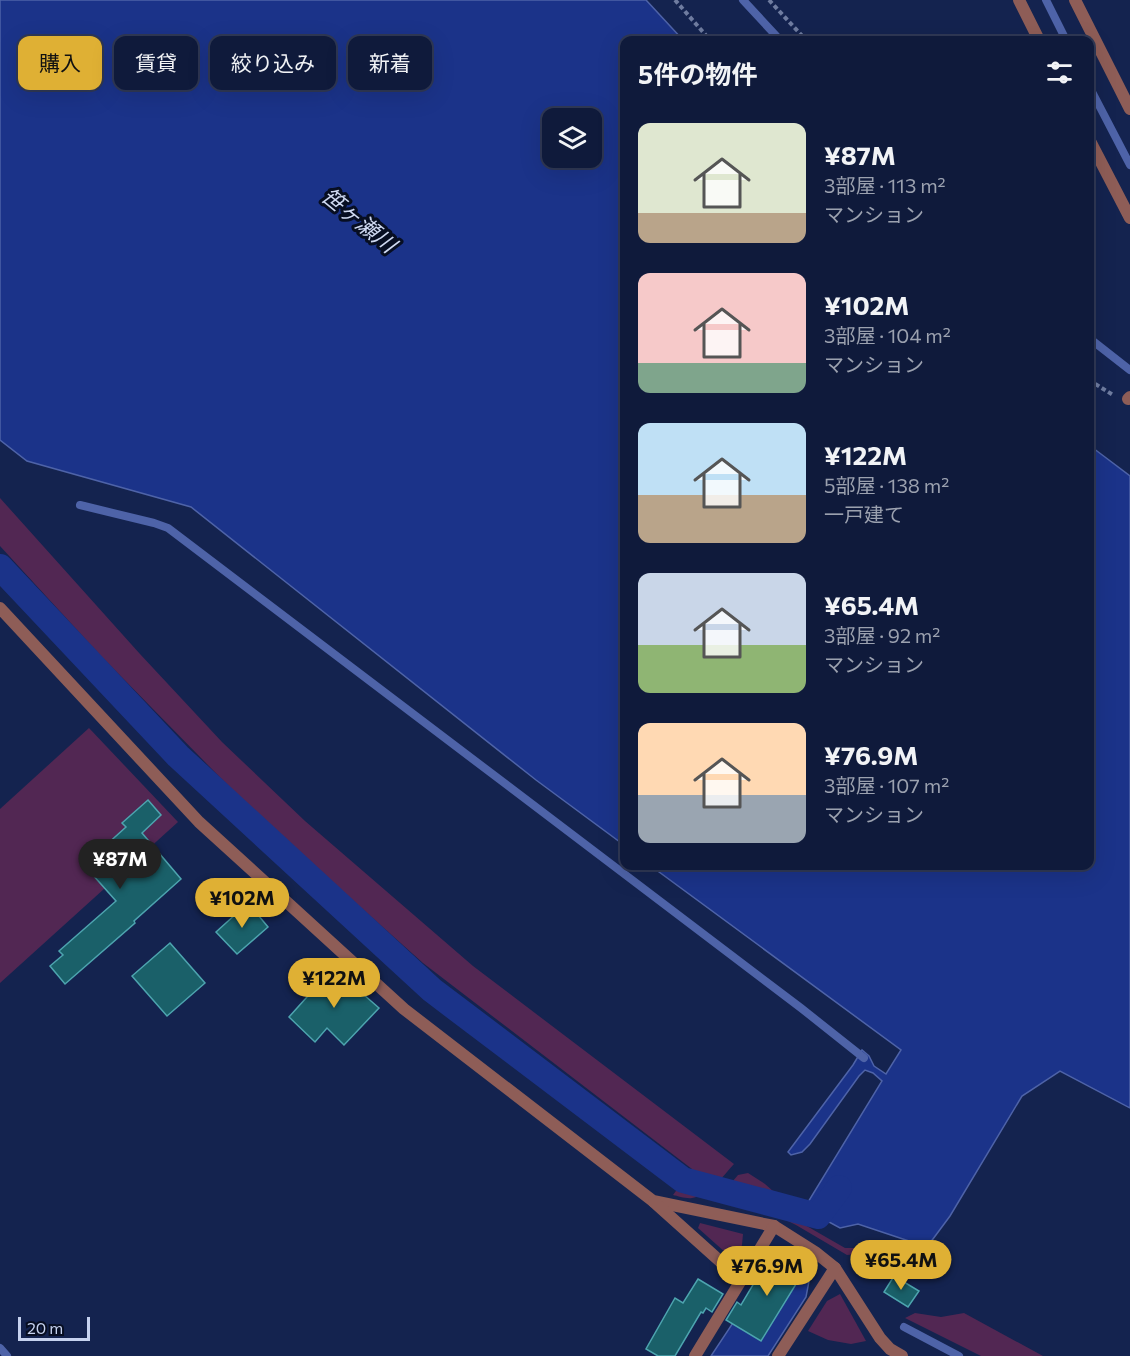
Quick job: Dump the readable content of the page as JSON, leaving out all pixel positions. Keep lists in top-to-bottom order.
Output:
{
  "water": ["笹ヶ瀬川"],
  "scale_bar": "20 m",
  "page": {
    "chip": [
      "購入",
      "賃貸",
      "絞り込み",
      "新着"
    ],
    "heading": "5件の物件",
    "list": [
      {
        "name": "¥87M",
        "note": "3部屋 · 113 m² · マンション"
      },
      {
        "name": "¥102M",
        "note": "3部屋 · 104 m² · マンション"
      },
      {
        "name": "¥122M",
        "note": "5部屋 · 138 m² · 一戸建て"
      },
      {
        "name": "¥65.4M",
        "note": "3部屋 · 92 m² · マンション"
      },
      {
        "name": "¥76.9M",
        "note": "3部屋 · 107 m² · マンション"
      }
    ],
    "price": [
      "¥87M",
      "¥102M",
      "¥122M",
      "¥65.4M",
      "¥76.9M"
    ],
    "scale": "20 m"
  }
}
